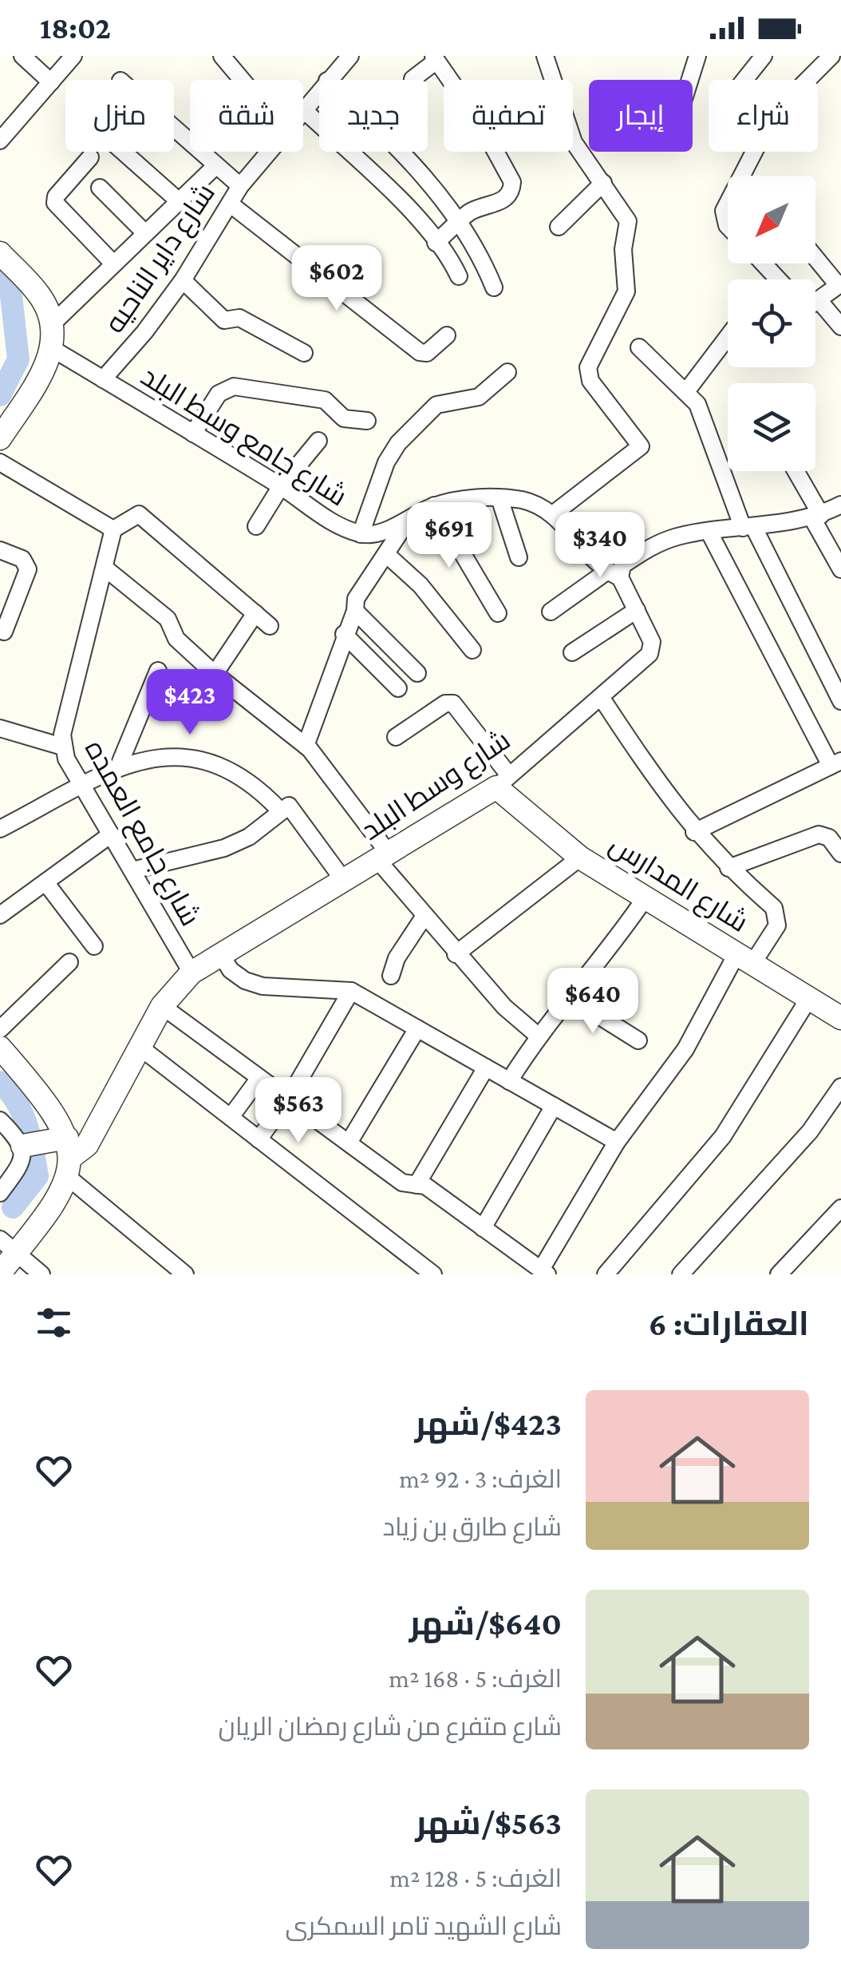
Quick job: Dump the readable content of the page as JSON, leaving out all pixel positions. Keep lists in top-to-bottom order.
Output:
{
  "streets": {
    "street": [
      "شارع داير الناحيه",
      "شارع جامع وسط البلد",
      "شارع وسط البلد",
      "شارع جامع العمده",
      "شارع المدارس"
    ]
  },
  "crossings": [
    ["شارع داير الناحيه", "شارع جامع وسط البلد"],
    ["شارع جامع وسط البلد", "شارع وسط البلد"],
    ["شارع وسط البلد", "شارع جامع العمده"],
    ["شارع وسط البلد", "شارع المدارس"]
  ],
  "north": "bottom left",
  "page": {
    "status": "18:02",
    "chip": [
      "شراء",
      "إيجار",
      "تصفية",
      "جديد",
      "شقة",
      "منزل"
    ],
    "price": [
      "$602",
      "$691",
      "$340",
      "$423",
      "$640",
      "$563"
    ],
    "heading": "العقارات: 6",
    "list": [
      {
        "name": "$423/شهر",
        "note": "الغرف: 3 · 92 m² · شارع طارق بن زياد"
      },
      {
        "name": "$640/شهر",
        "note": "الغرف: 5 · 168 m² · شارع متفرع من شارع رمضان الريان"
      },
      {
        "name": "$563/شهر",
        "note": "الغرف: 5 · 128 m² · شارع الشهيد تامر السمكرى"
      }
    ]
  }
}
